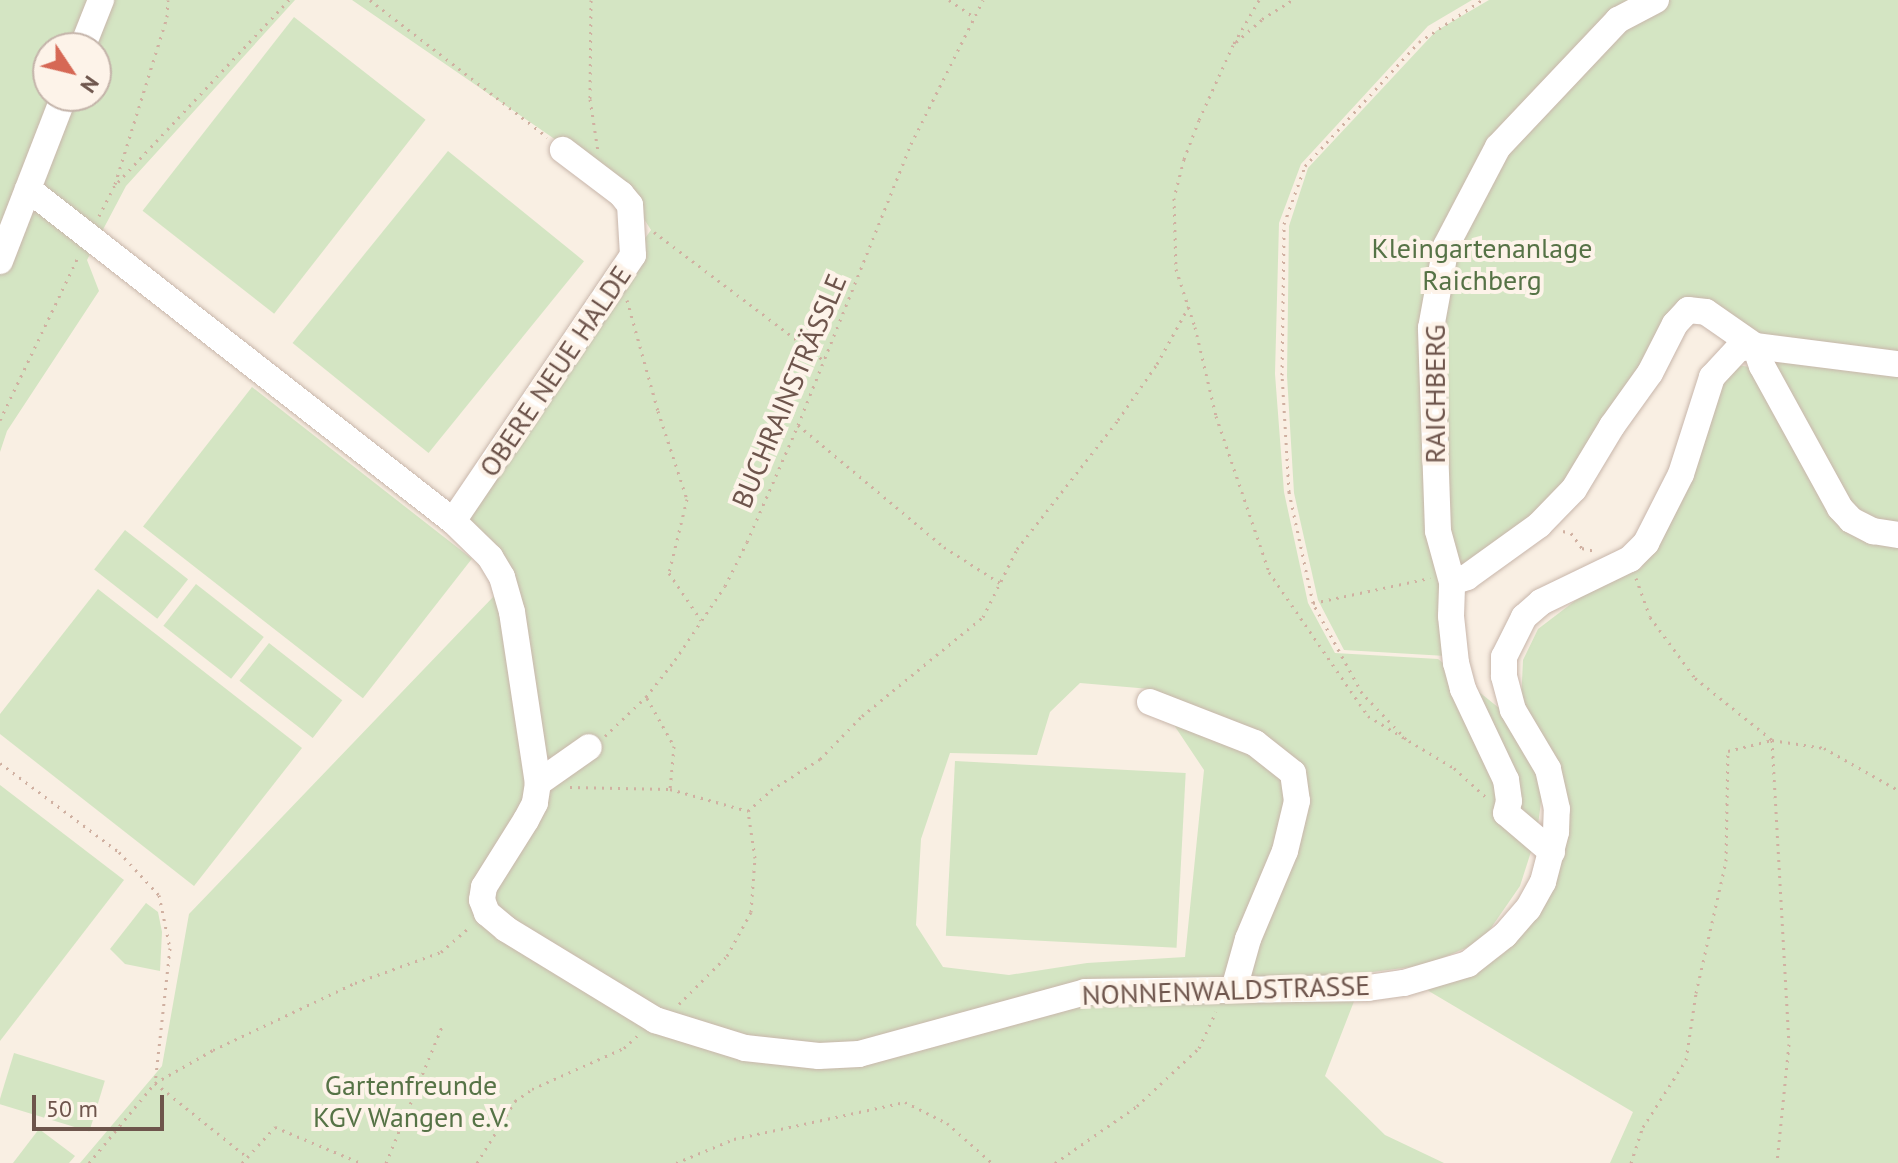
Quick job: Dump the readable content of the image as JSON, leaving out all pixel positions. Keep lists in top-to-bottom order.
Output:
{
  "streets": {
    "street": ["OBERE NEUE HALDE", "RAICHBERG", "NONNENWALDSTRASSE"],
    "path": ["BUCHRAINSTRÄSSLE"]
  },
  "parks": ["Kleingartenanlage Raichberg", "Gartenfreunde KGV Wangen e.V."],
  "scale_bar": "50 m",
  "north": "bottom right"
}
